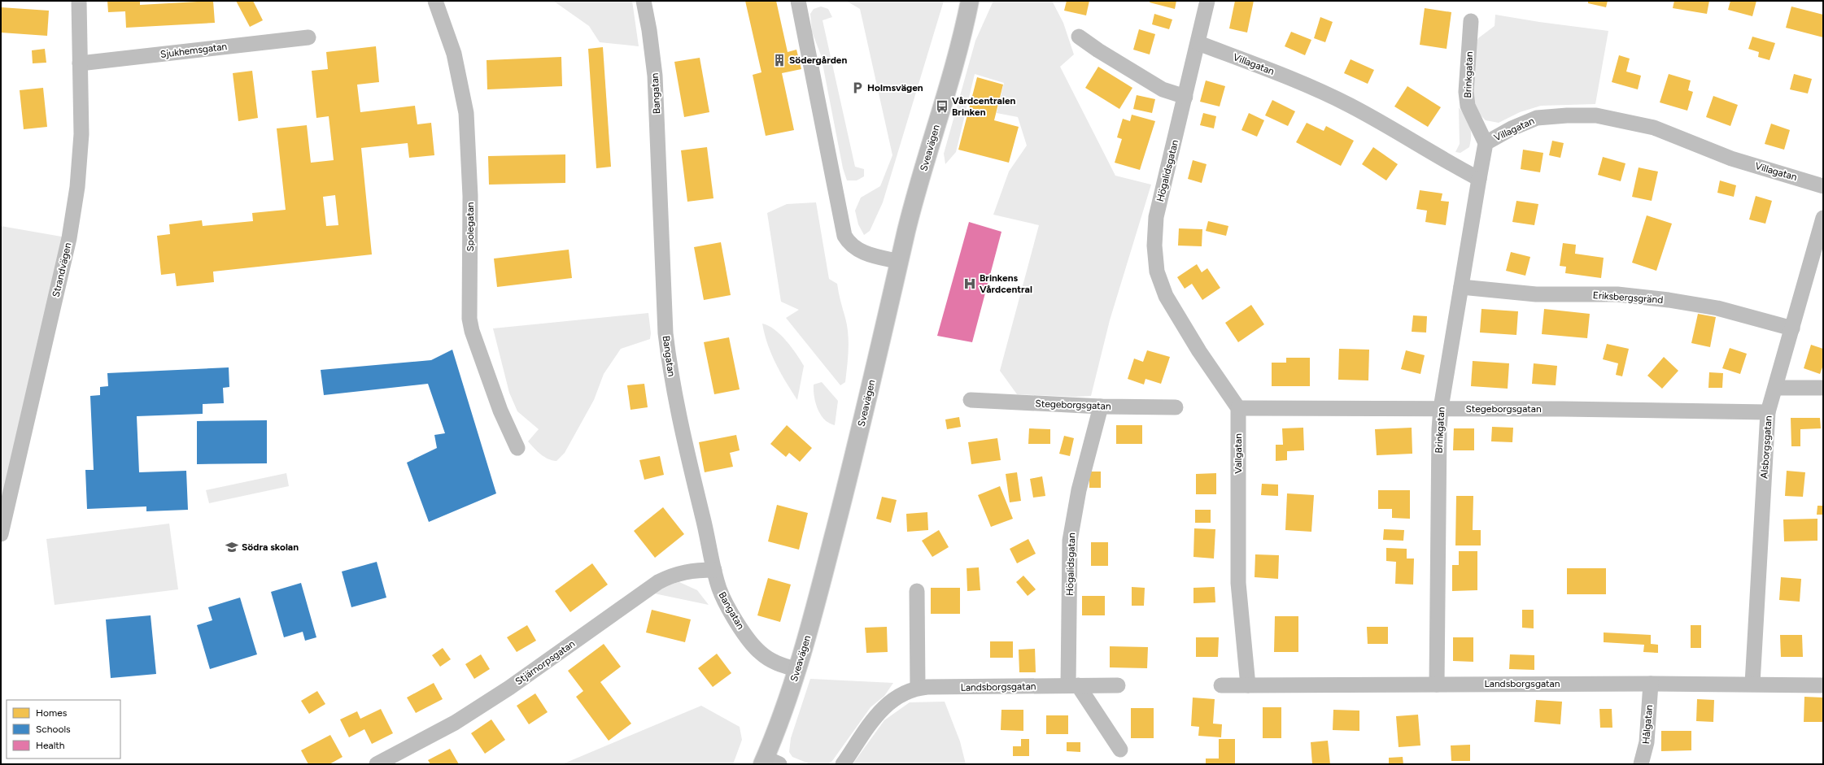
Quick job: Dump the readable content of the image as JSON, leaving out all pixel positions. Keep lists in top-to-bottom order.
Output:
{
  "streets": {
    "main road": ["Sveavägen"],
    "street": [
      "Sjukhemsgatan",
      "Villagatan",
      "Brinkgatan",
      "Bangatan",
      "Högalidsgatan",
      "Spolegatan",
      "Strandvägen",
      "Eriksbergsgränd",
      "Stegeborgsgatan",
      "Alsborgsgatan",
      "Vallgatan",
      "Stjärnorpsgatan",
      "Landsborgsgatan",
      "Hålgatan"
    ]
  },
  "crossings": [
    ["Sjukhemsgatan", "Strandvägen"],
    ["Villagatan", "Brinkgatan"],
    ["Villagatan", "Högalidsgatan"],
    ["Brinkgatan", "Eriksbergsgränd"],
    ["Brinkgatan", "Stegeborgsgatan"],
    ["Brinkgatan", "Landsborgsgatan"],
    ["Bangatan", "Sveavägen"],
    ["Bangatan", "Stjärnorpsgatan"],
    ["Högalidsgatan", "Stegeborgsgatan"],
    ["Högalidsgatan", "Vallgatan"],
    ["Högalidsgatan", "Landsborgsgatan"],
    ["Eriksbergsgränd", "Alsborgsgatan"],
    ["Stegeborgsgatan", "Alsborgsgatan"],
    ["Stegeborgsgatan", "Vallgatan"],
    ["Alsborgsgatan", "Landsborgsgatan"],
    ["Vallgatan", "Landsborgsgatan"],
    ["Landsborgsgatan", "Hålgatan"]
  ],
  "places": {
    "building": ["Södergården"],
    "parking": ["Holmsvägen"],
    "bus stop": ["Vårdcentralen Brinken"],
    "hospital": ["Brinkens Vårdcentral"],
    "school or university": ["Södra skolan"]
  },
  "legend": ["Homes", "Schools", "Health"]
}
